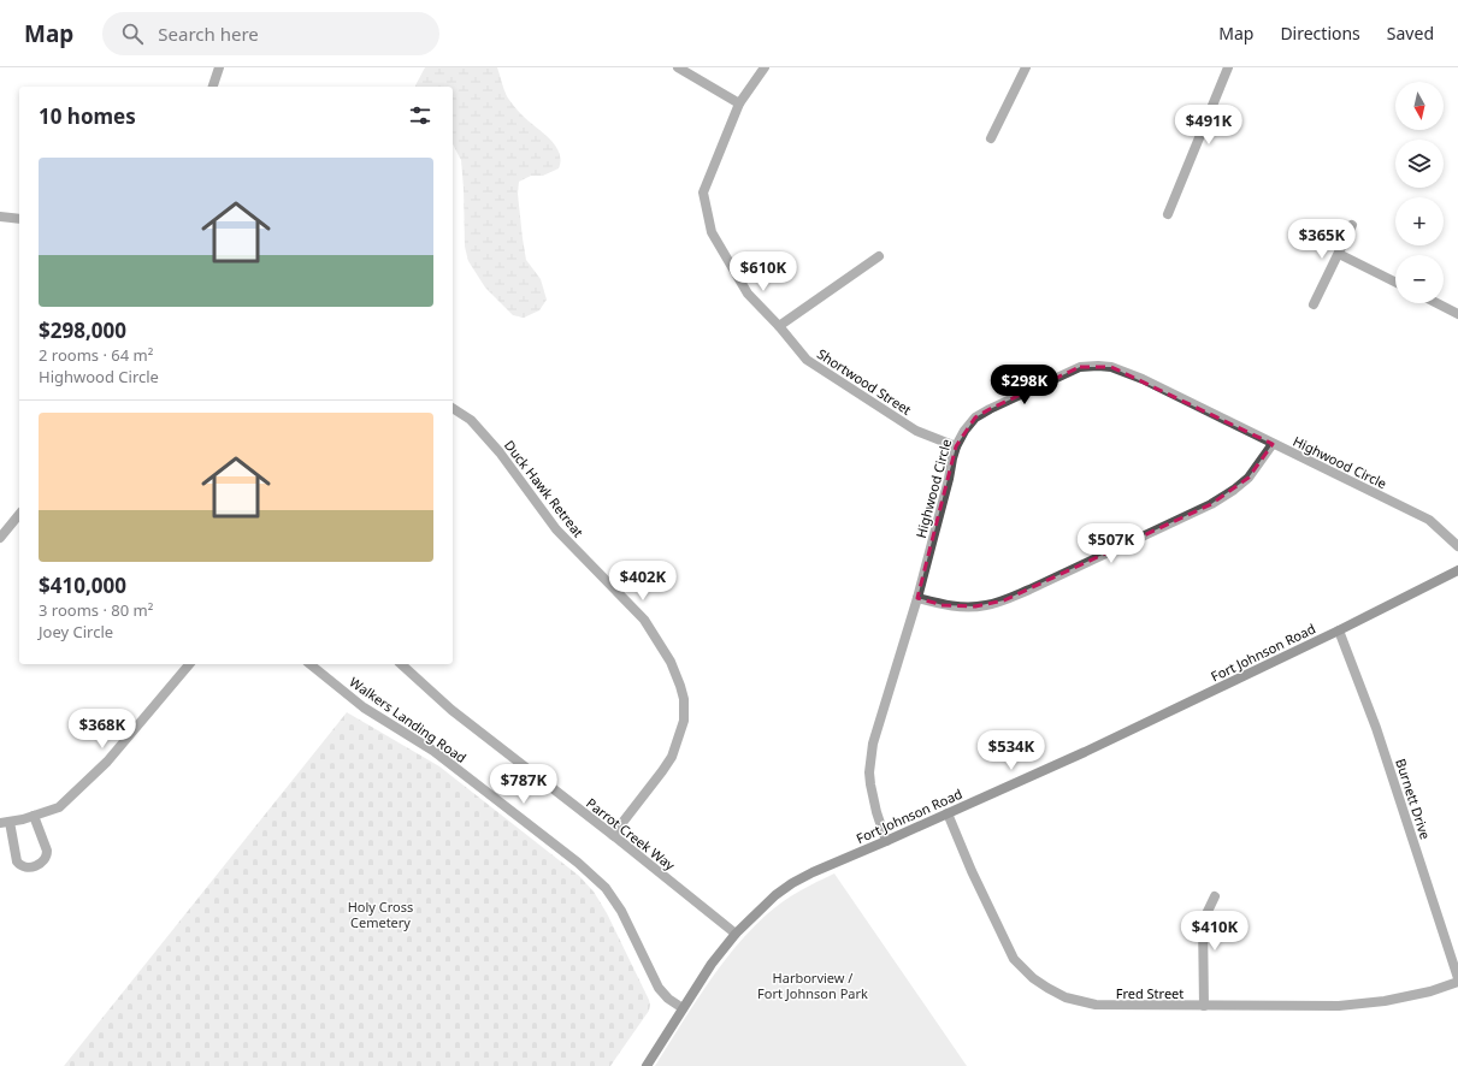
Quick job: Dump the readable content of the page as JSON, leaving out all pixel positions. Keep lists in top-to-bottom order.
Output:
{
  "streets": {
    "main road": ["Fort Johnson Road"],
    "street": [
      "Shortwood Street",
      "Highwood Circle",
      "Duck Hawk Retreat",
      "Walkers Landing Road",
      "Burnett Drive",
      "Parrot Creek Way",
      "Fred Street"
    ]
  },
  "crossings": [
    ["Shortwood Street", "Highwood Circle"],
    ["Highwood Circle", "Fort Johnson Road"],
    ["Duck Hawk Retreat", "Parrot Creek Way"],
    ["Fort Johnson Road", "Walkers Landing Road"],
    ["Fort Johnson Road", "Burnett Drive"],
    ["Fort Johnson Road", "Parrot Creek Way"],
    ["Fort Johnson Road", "Fred Street"]
  ],
  "parks": ["Holy Cross Cemetery", "Harborview / Fort Johnson Park"],
  "north": "bottom",
  "page": {
    "header": "Map",
    "search": "Search here",
    "nav": ["Map", "Directions", "Saved"],
    "map_buttons": ["+", "−"],
    "heading": "10 homes",
    "price": [
      "$491K",
      "$365K",
      "$610K",
      "$298K",
      "$507K",
      "$402K",
      "$368K",
      "$534K",
      "$787K",
      "$410K"
    ],
    "list": [
      {
        "name": "$298,000",
        "note": "2 rooms · 64 m² · Highwood Circle"
      },
      {
        "name": "$410,000",
        "note": "3 rooms · 80 m² · Joey Circle"
      }
    ]
  }
}
